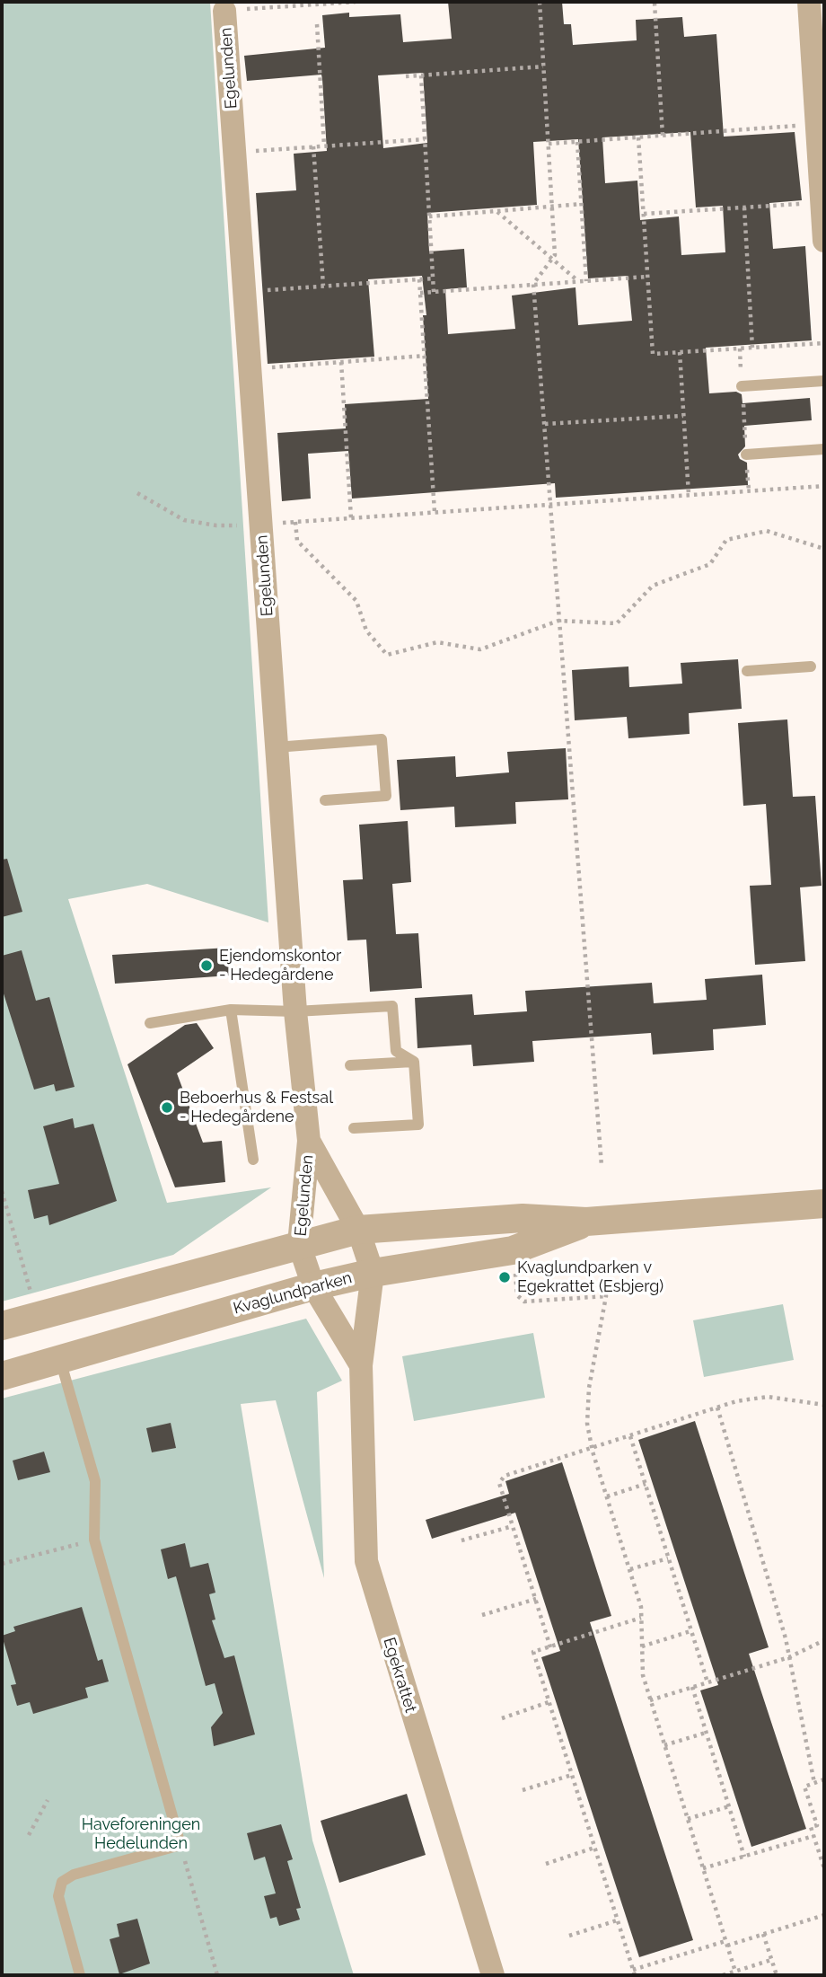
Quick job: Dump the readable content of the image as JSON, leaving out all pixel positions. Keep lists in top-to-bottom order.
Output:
{
  "streets": {
    "street": ["Egelunden", "Kvaglundparken", "Egekrattet"]
  },
  "crossings": [
    ["Egelunden", "Kvaglundparken"],
    ["Egelunden", "Egekrattet"],
    ["Kvaglundparken", "Egekrattet"]
  ],
  "parks": ["Haveforeningen Hedelunden"],
  "places": ["Ejendomskontor - Hedegårdene", "Beboerhus & Festsal - Hedegårdene", "Kvaglundparken v Egekrattet (Esbjerg)"]
}
